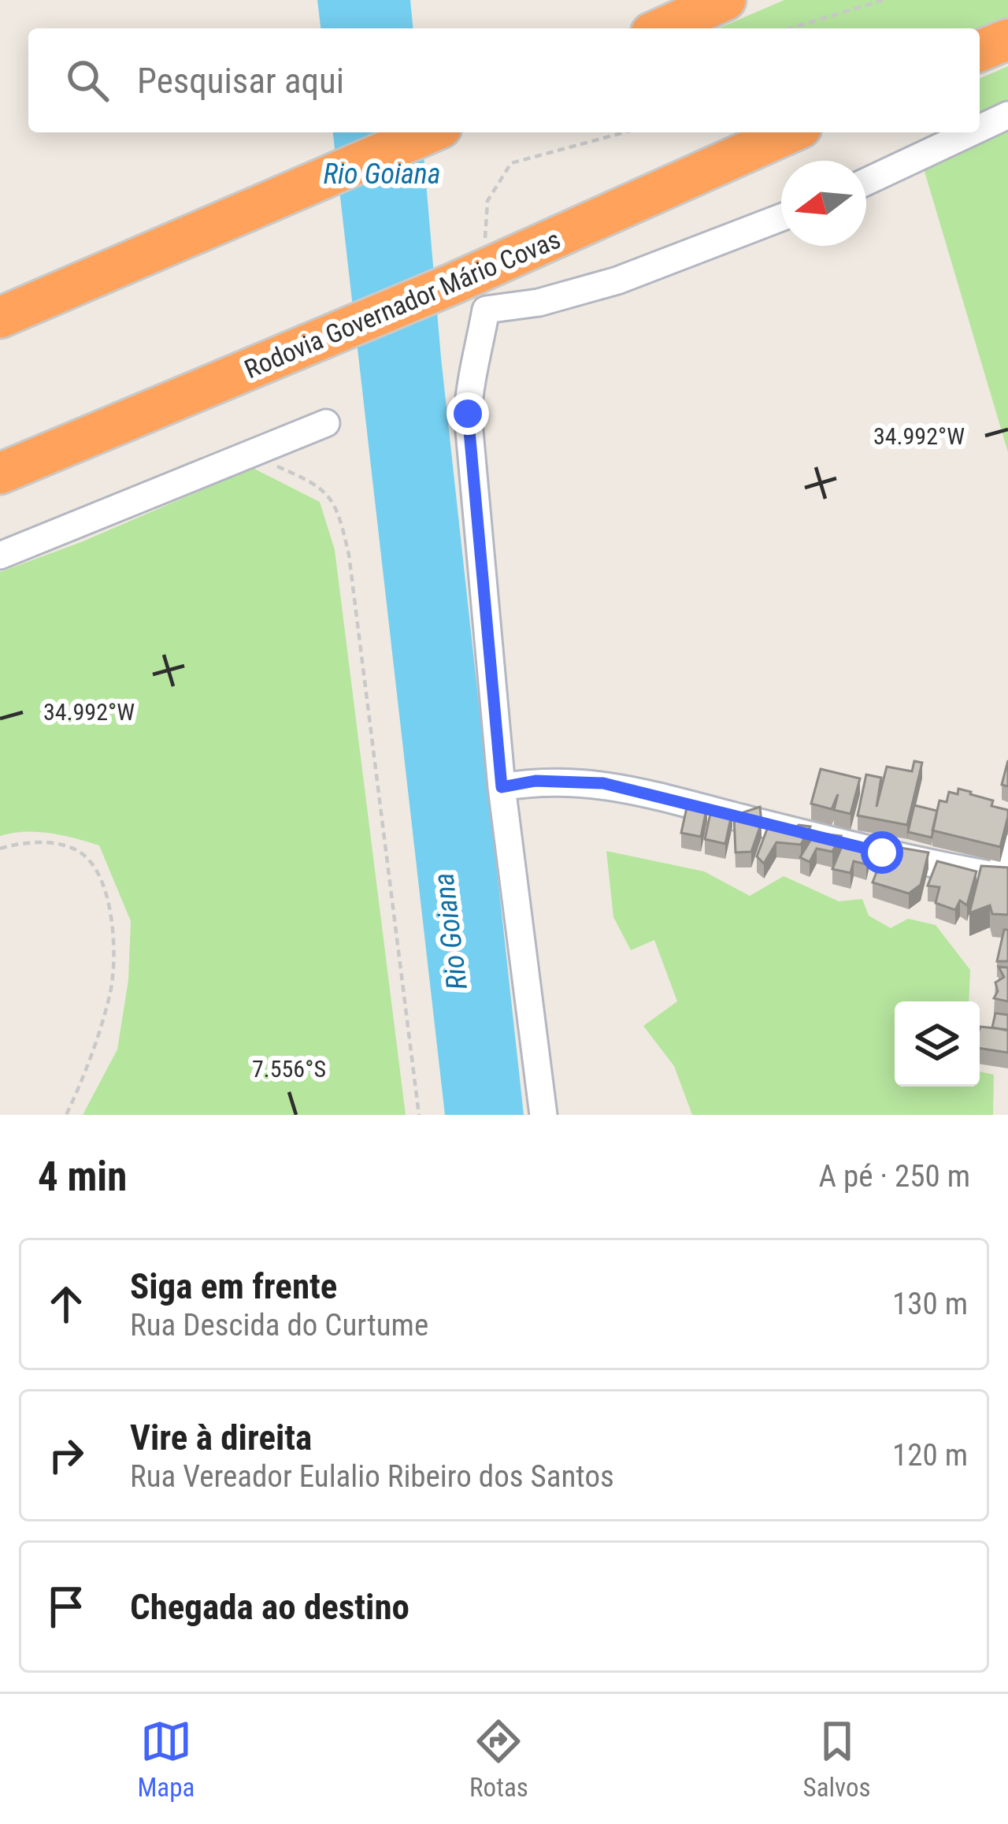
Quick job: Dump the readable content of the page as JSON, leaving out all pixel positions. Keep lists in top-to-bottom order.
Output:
{
  "streets": {
    "highway": ["Rodovia Governador Mário Covas"]
  },
  "water": ["Rio Goiana"],
  "north": "left",
  "page": {
    "search": "Pesquisar aqui",
    "heading": ["4 min", "A pé · 250 m"],
    "list": [
      ["Siga em frente", "Rua Descida do Curtume", "130 m"],
      ["Vire à direita", "Rua Vereador Eulalio Ribeiro dos Santos", "120 m"],
      "Chegada ao destino"
    ],
    "nav": ["Mapa", "Rotas", "Salvos"]
  },
  "coordinates": ["34.992°W", "7.556°S"]
}
